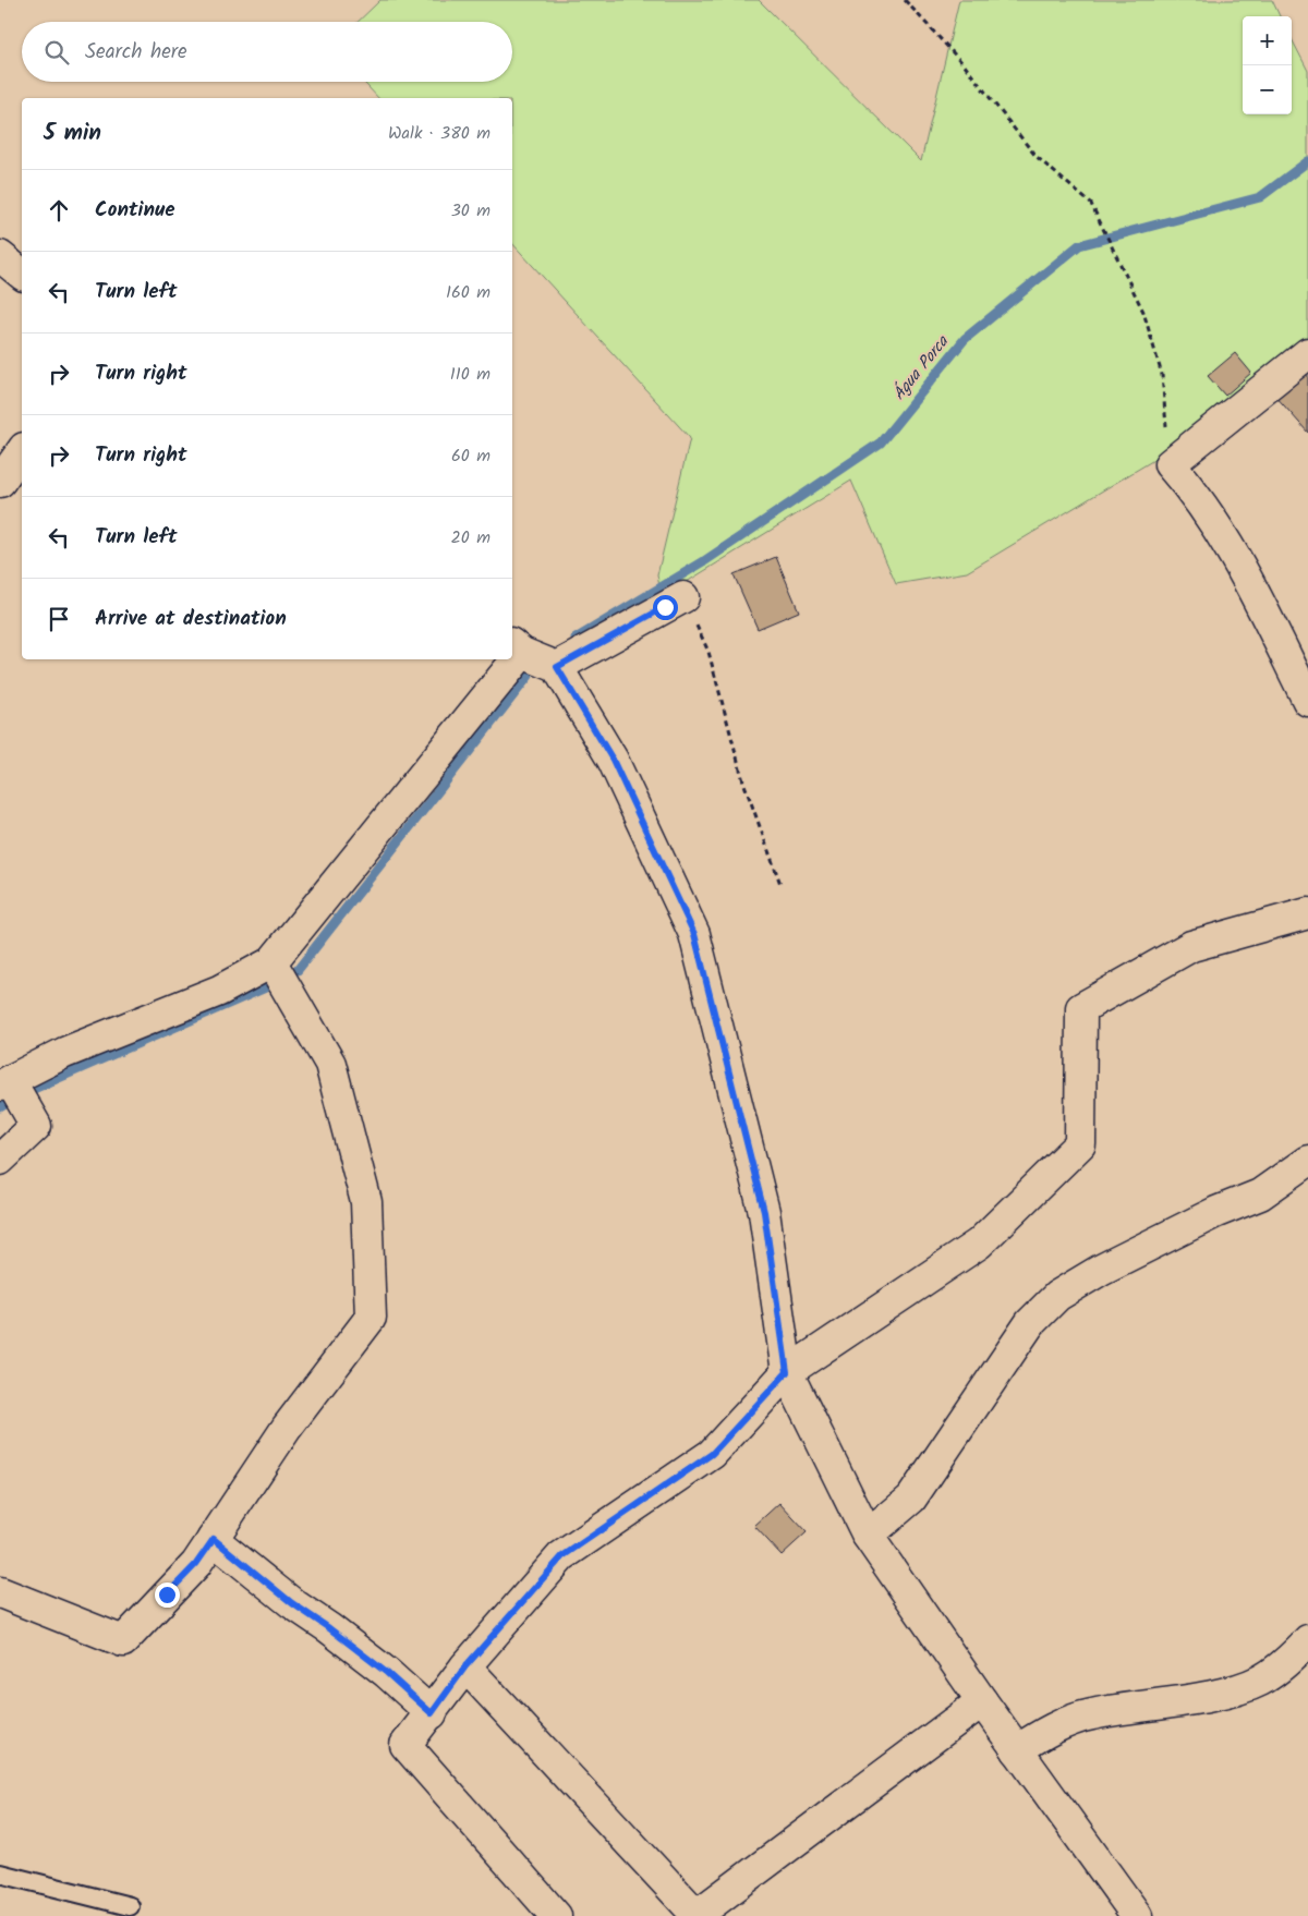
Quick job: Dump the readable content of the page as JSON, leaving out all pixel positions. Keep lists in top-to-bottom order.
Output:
{
  "water": ["Água Porca"],
  "page": {
    "map_buttons": ["+", "−"],
    "search": "Search here",
    "heading": ["5 min", "Walk · 380 m"],
    "list": [
      ["Continue", "30 m"],
      ["Turn left", "160 m"],
      ["Turn right", "110 m"],
      ["Turn right", "60 m"],
      ["Turn left", "20 m"],
      "Arrive at destination"
    ]
  }
}
